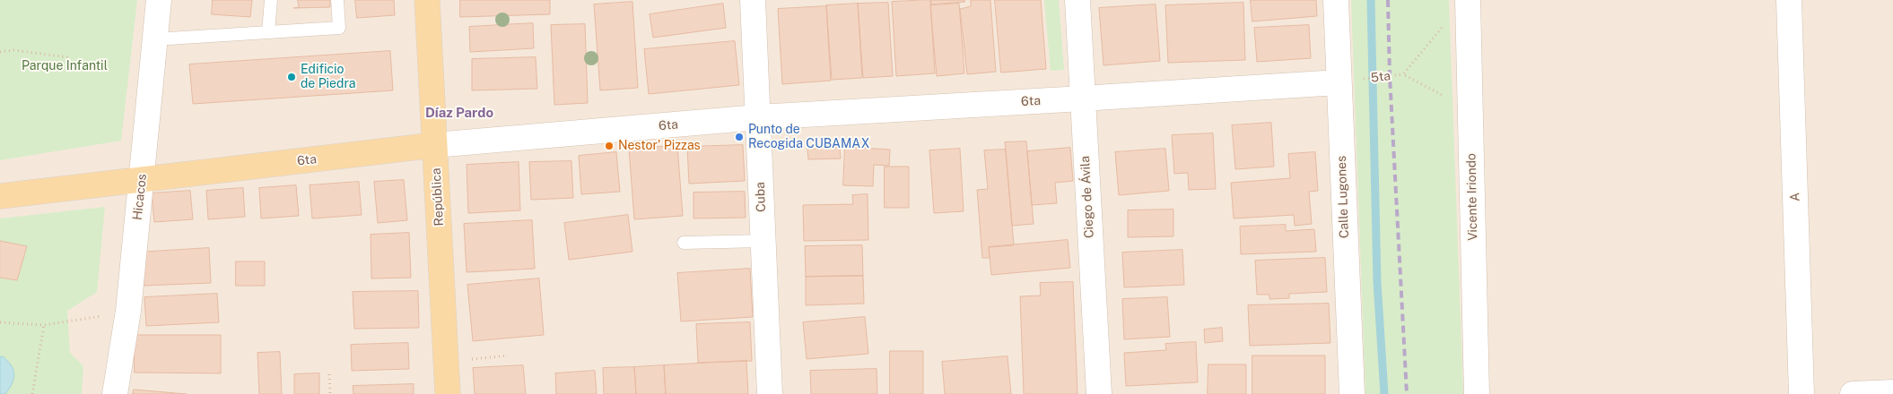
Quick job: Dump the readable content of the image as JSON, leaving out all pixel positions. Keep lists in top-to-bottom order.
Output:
{
  "streets": {
    "main road": ["6ta", "República"],
    "street": [
      "Hicacos",
      "Cuba",
      "Ciego de Ávila",
      "Calle Lugones",
      "Vicente Iriondo",
      "A"
    ],
    "path": ["5ta"]
  },
  "crossings": [
    ["5ta", "6ta"],
    ["5ta", "Calle Lugones"],
    ["6ta", "Hicacos"],
    ["6ta", "República"],
    ["6ta", "Cuba"],
    ["6ta", "Ciego de Ávila"],
    ["6ta", "Calle Lugones"]
  ],
  "districts": ["Díaz Pardo"],
  "parks": ["Parque Infantil"],
  "places": ["Edificio de Piedra", "Punto de Recogida CUBAMAX", "Nestor' Pizzas"]
}
